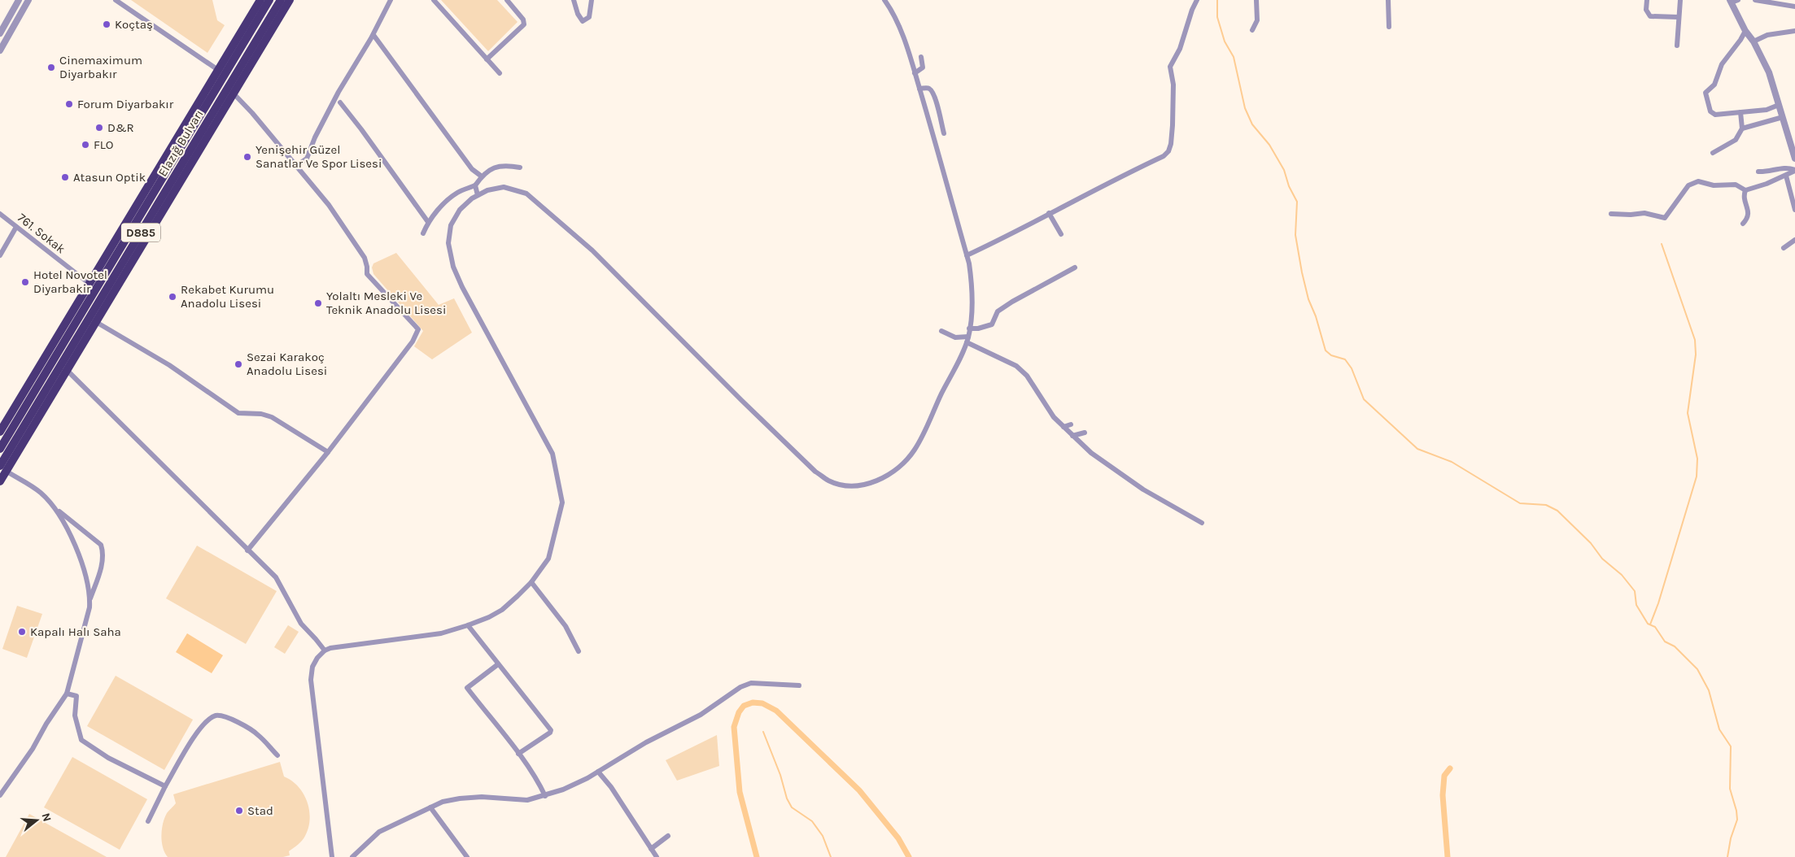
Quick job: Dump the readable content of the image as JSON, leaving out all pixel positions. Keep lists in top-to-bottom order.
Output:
{
  "streets": {
    "highway": ["Elazığ Bulvarı", "D885"],
    "street": ["761. Sokak"]
  },
  "places": [
    "Koçtaş",
    "Cinemaximum Diyarbakır",
    "Forum Diyarbakır",
    "D&R",
    "FLO",
    "Yenişehir Güzel Sanatlar Ve Spor Lisesi",
    "Atasun Optik",
    "Hotel Novotel Diyarbakir",
    "Rekabet Kurumu Anadolu Lisesi",
    "Yolaltı Mesleki Ve Teknik Anadolu Lisesi",
    "Sezai Karakoç Anadolu Lisesi",
    "Kapalı Halı Saha",
    "Stad"
  ],
  "north": "right"
}
